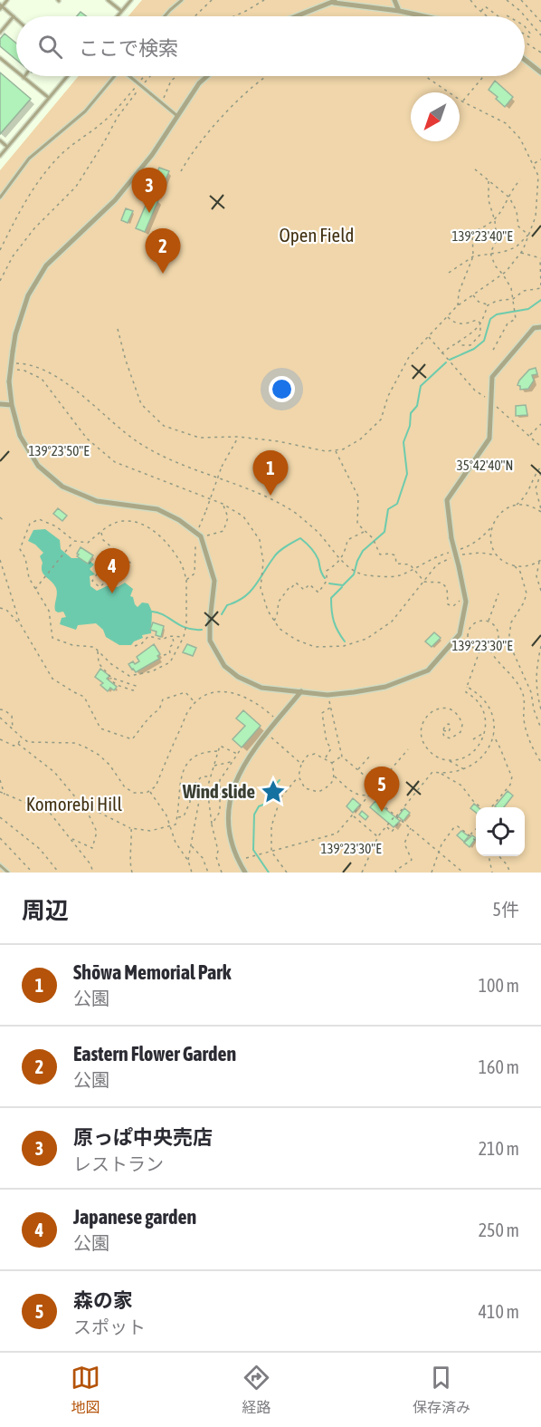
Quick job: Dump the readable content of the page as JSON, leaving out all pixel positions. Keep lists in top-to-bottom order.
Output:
{
  "parks": ["Open Field", "Komorebi Hill"],
  "places": {
    "place": ["Wind slide"]
  },
  "north": "bottom left",
  "page": {
    "search": "ここで検索",
    "pins": [
      "3",
      "2",
      "1",
      "4",
      "5"
    ],
    "heading": ["周辺", "5件"],
    "list": [
      {
        "mark": "1",
        "name": "Shōwa Memorial Park",
        "note": "公園",
        "value": "100 m"
      },
      {
        "mark": "2",
        "name": "Eastern Flower Garden",
        "note": "公園",
        "value": "160 m"
      },
      {
        "mark": "3",
        "name": "原っぱ中央売店",
        "note": "レストラン",
        "value": "210 m"
      },
      {
        "mark": "4",
        "name": "Japanese garden",
        "note": "公園",
        "value": "250 m"
      },
      {
        "mark": "5",
        "name": "森の家",
        "note": "スポット",
        "value": "410 m"
      }
    ],
    "nav": ["地図", "経路", "保存済み"]
  },
  "coordinates": [
    "139°23'40\"E",
    "139°23'50\"E",
    "35°42'40\"N",
    "139°23'30\"E"
  ]
}
